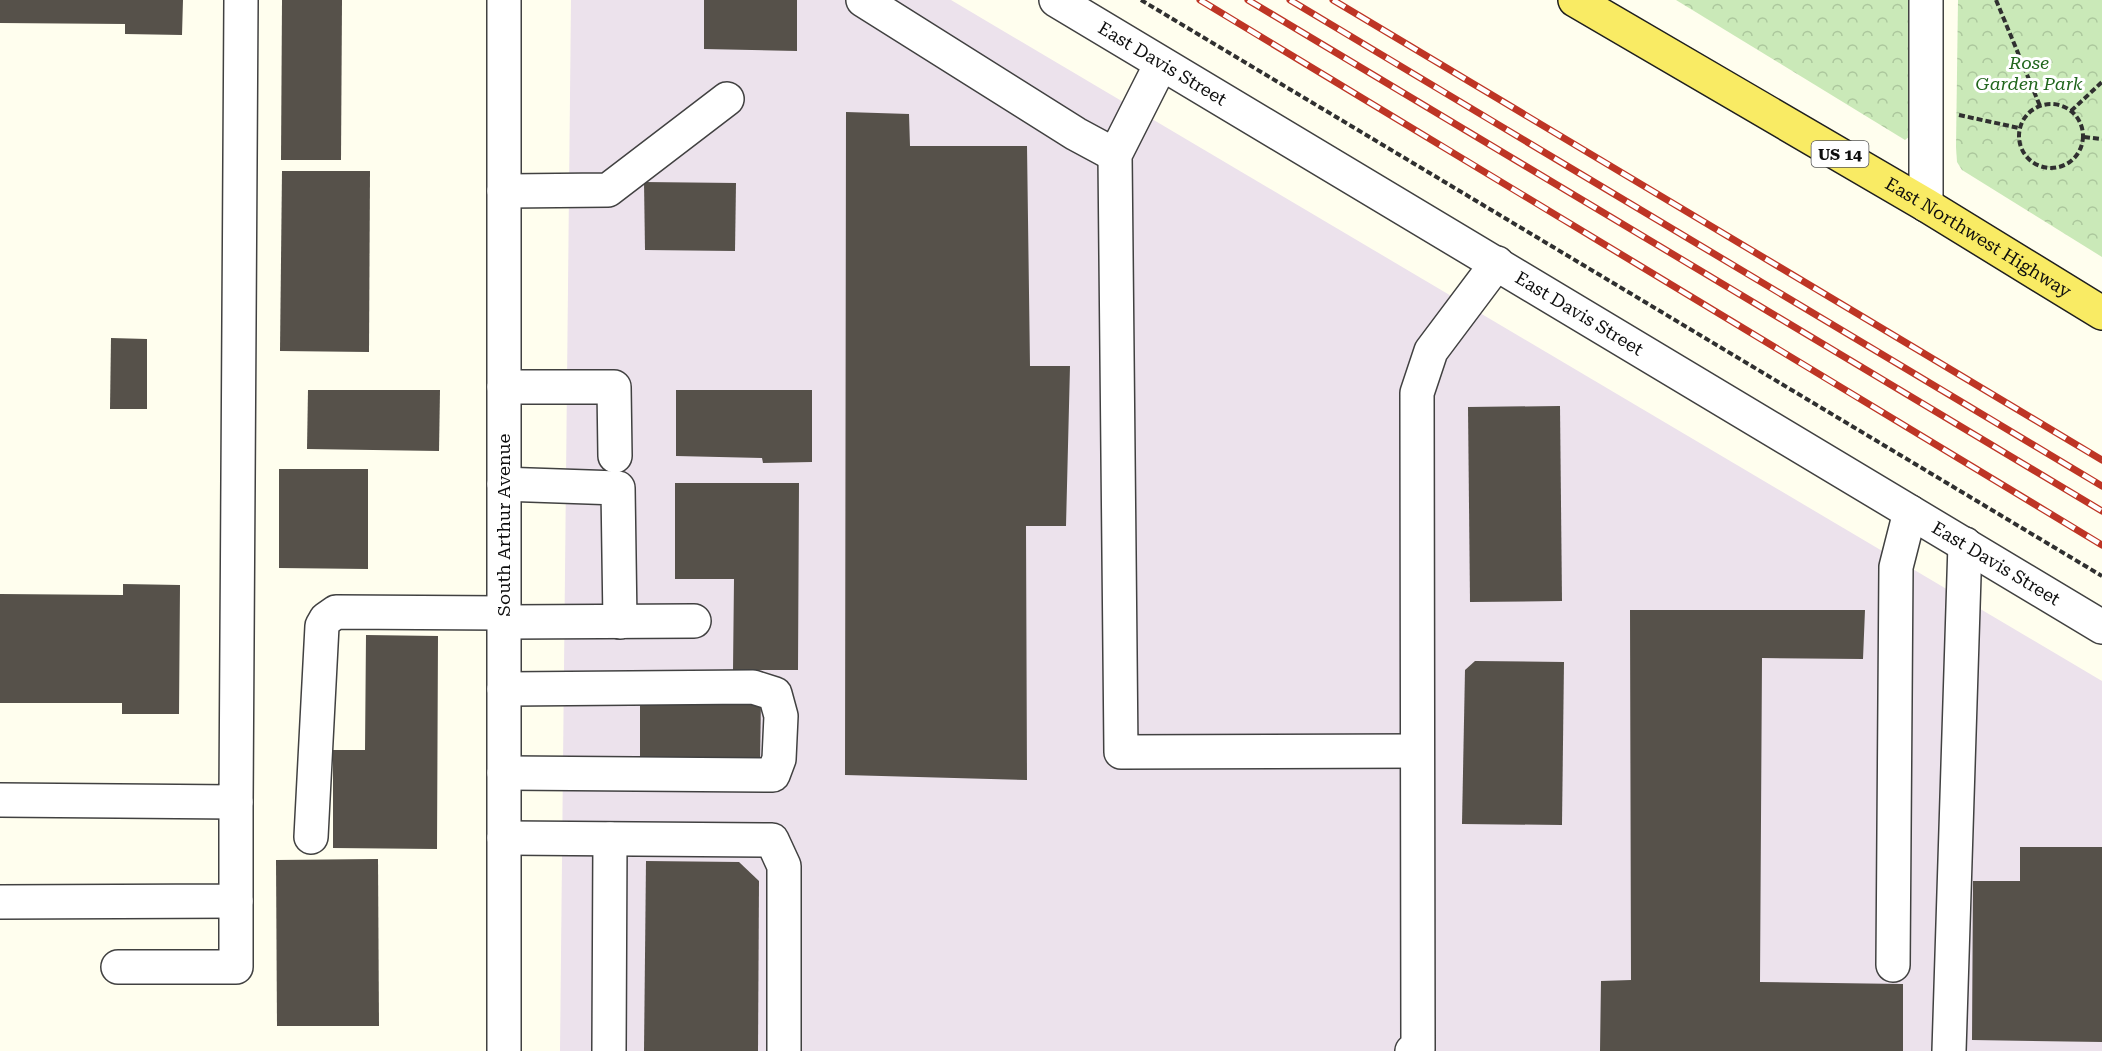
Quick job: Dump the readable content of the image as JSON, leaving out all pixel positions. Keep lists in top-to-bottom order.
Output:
{
  "streets": {
    "main road": ["US 14", "East Northwest Highway"],
    "street": ["East Davis Street", "South Arthur Avenue"]
  },
  "parks": ["Rose Garden Park"]
}
